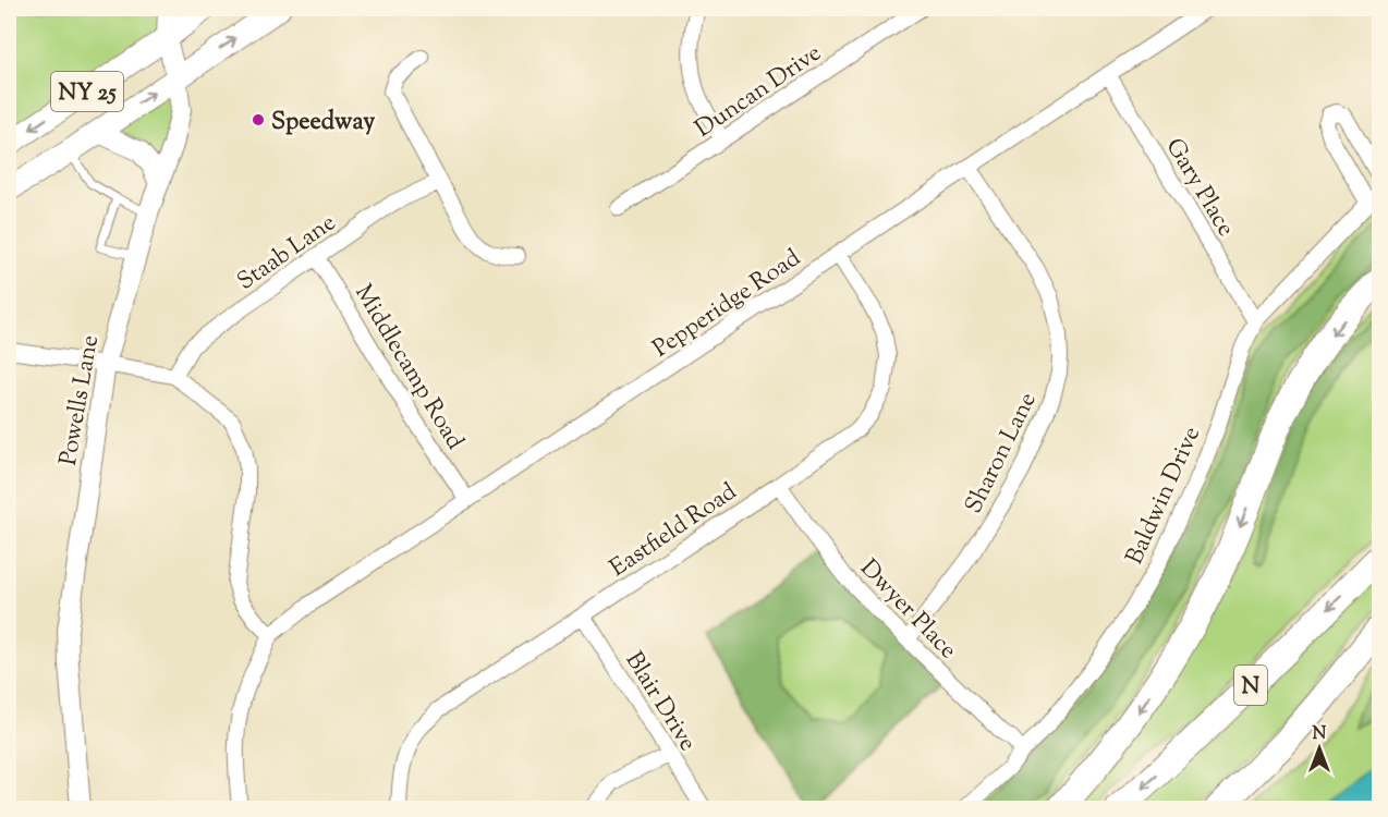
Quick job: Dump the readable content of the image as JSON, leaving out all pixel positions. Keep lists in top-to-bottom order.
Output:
{
  "streets": {
    "highway": ["N"],
    "main road": ["NY 25"],
    "street": [
      "Duncan Drive",
      "Gary Place",
      "Staab Lane",
      "Pepperidge Road",
      "Middlecamp Road",
      "Powells Lane",
      "Sharon Lane",
      "Baldwin Drive",
      "Eastfield Road",
      "Dwyer Place",
      "Blair Drive"
    ]
  },
  "crossings": [
    ["NY 25", "Powells Lane"],
    ["Gary Place", "Pepperidge Road"],
    ["Gary Place", "Baldwin Drive"],
    ["Staab Lane", "Middlecamp Road"],
    ["Pepperidge Road", "Middlecamp Road"],
    ["Pepperidge Road", "Sharon Lane"],
    ["Pepperidge Road", "Eastfield Road"],
    ["Sharon Lane", "Dwyer Place"],
    ["Baldwin Drive", "Dwyer Place"],
    ["Eastfield Road", "Dwyer Place"],
    ["Eastfield Road", "Blair Drive"]
  ],
  "places": ["Speedway"],
  "north": "top"
}
